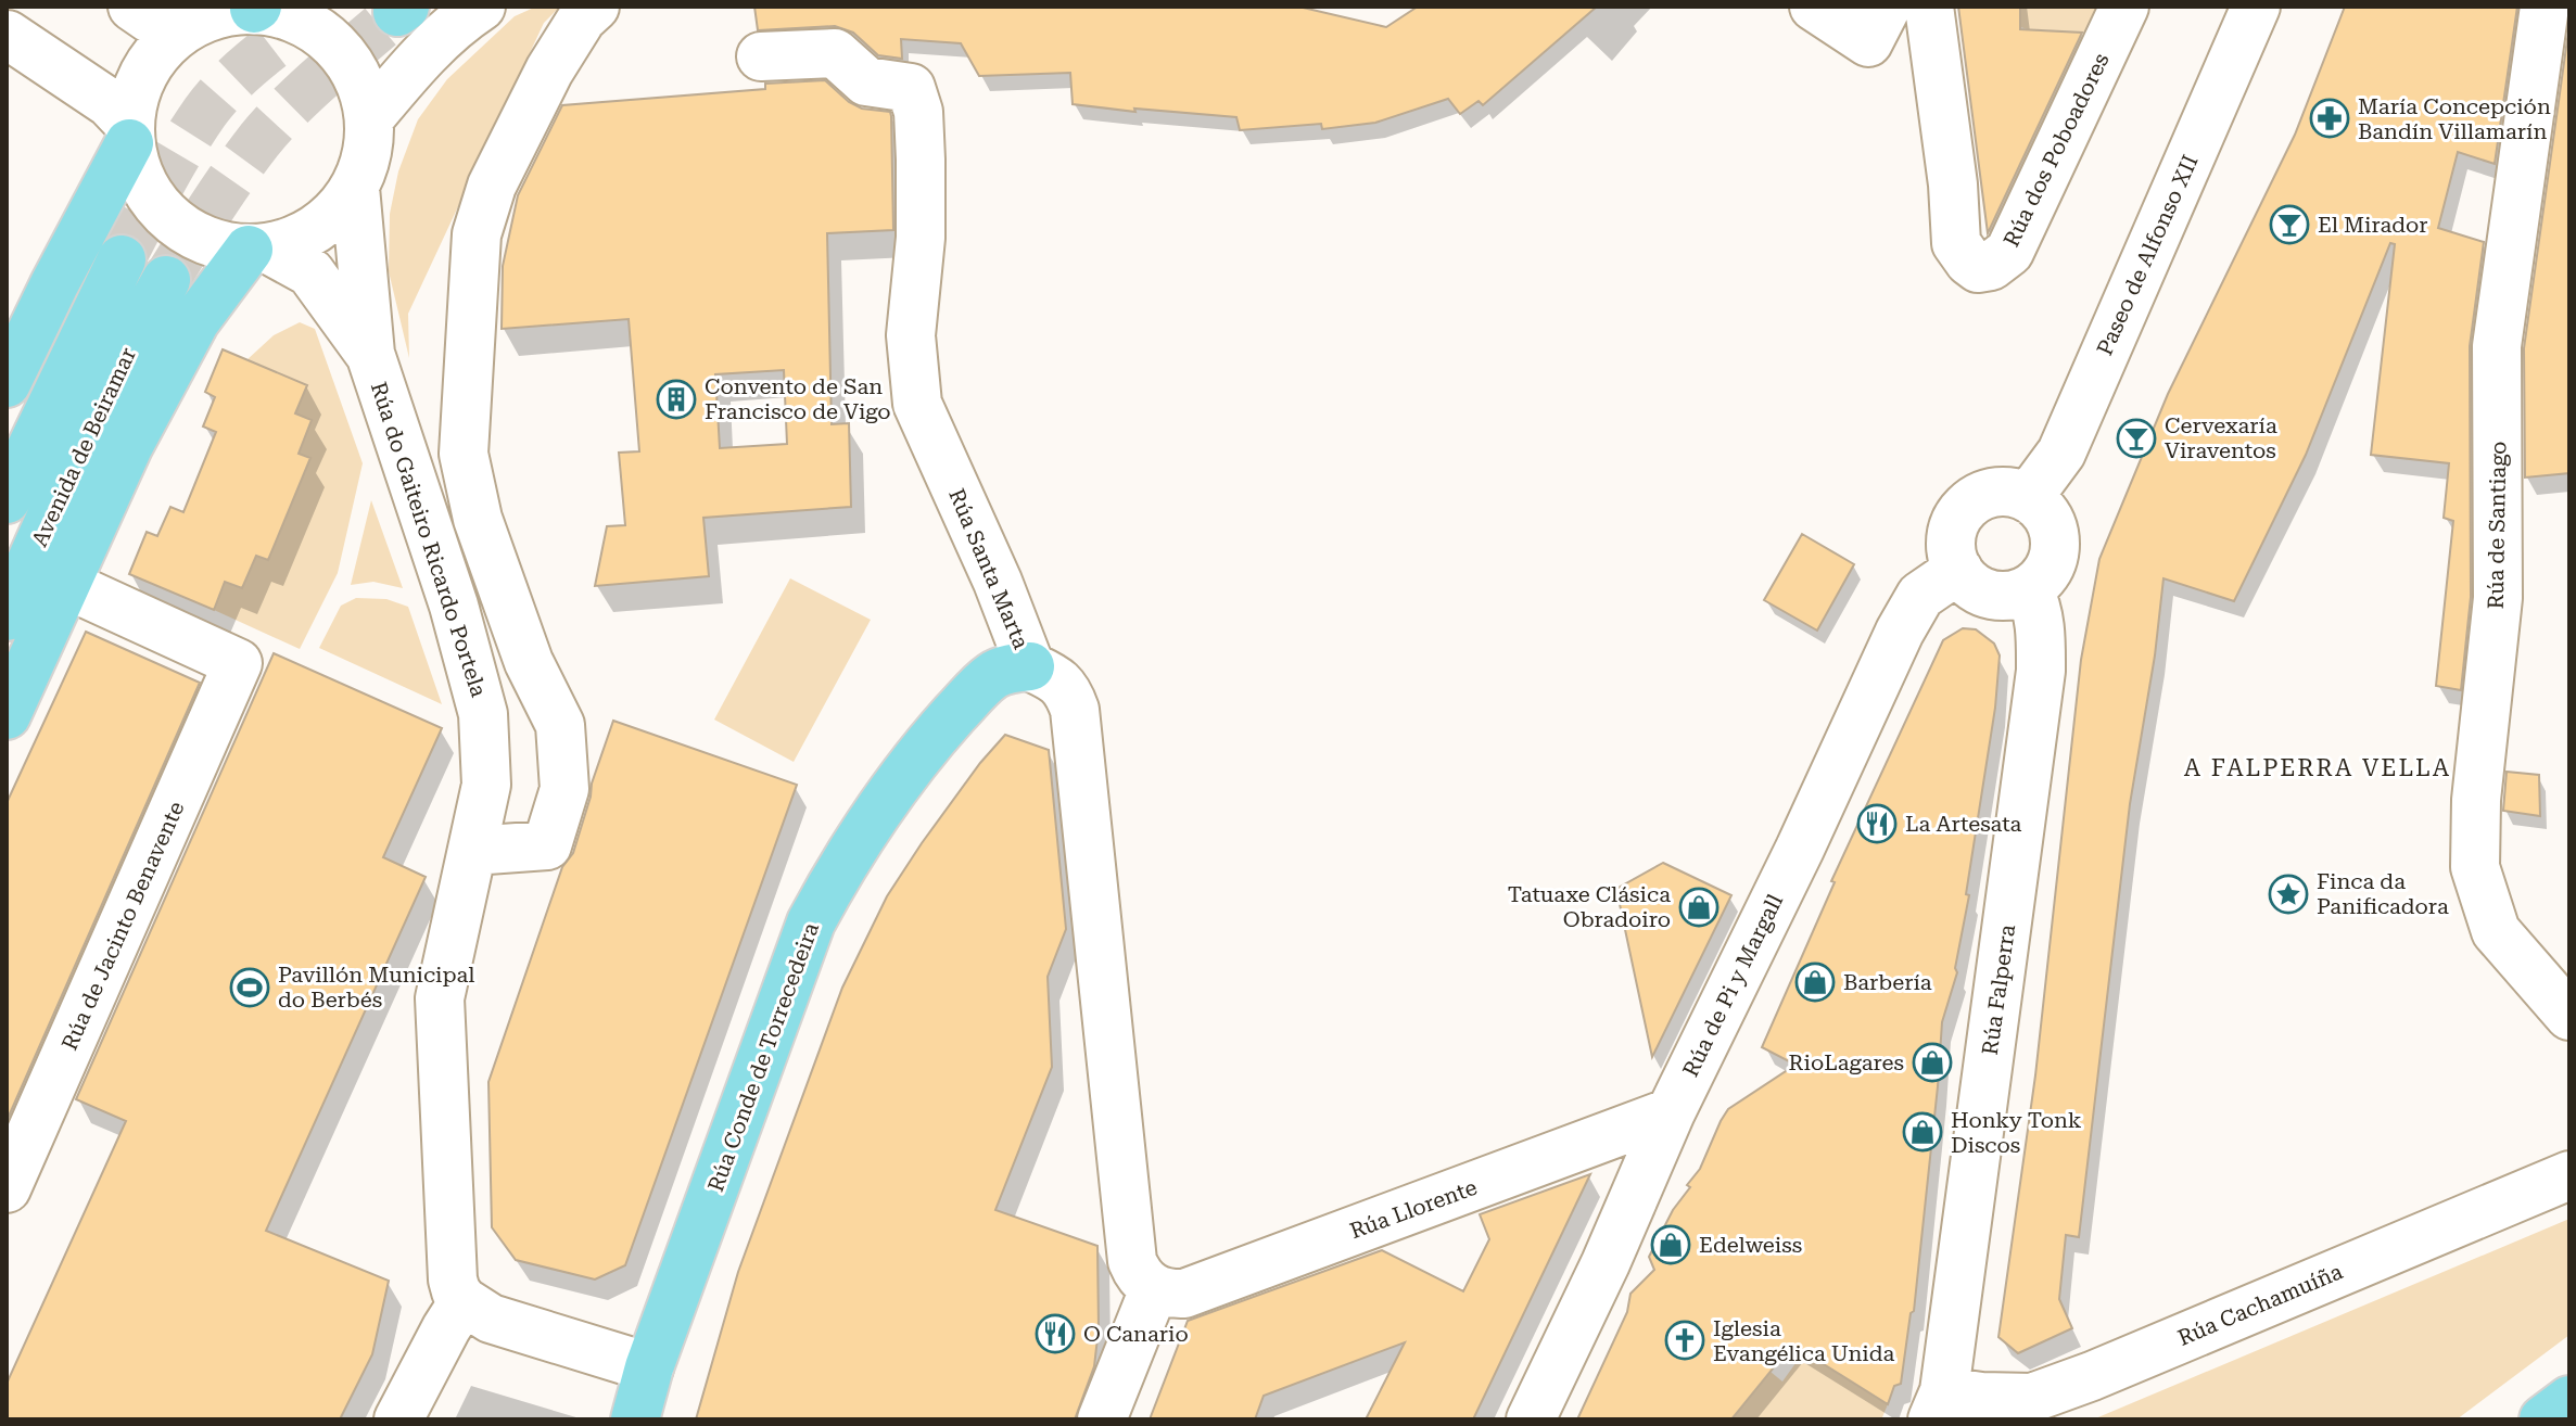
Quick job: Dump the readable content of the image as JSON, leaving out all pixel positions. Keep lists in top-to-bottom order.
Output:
{
  "streets": {
    "main road": ["Avenida de Beiramar", "Rúa Conde de Torrecedeira"],
    "street": [
      "Rúa dos Poboadores",
      "Paseo de Alfonso XII",
      "Rúa de Santiago",
      "Rúa do Gaiteiro Ricardo Portela",
      "Rúa Santa Marta",
      "Rúa de Jacinto Benavente",
      "Rúa de Pi y Margall",
      "Rúa Falperra",
      "Rúa Llorente",
      "Rúa Cachamuíña"
    ]
  },
  "crossings": [
    ["Paseo de Alfonso XII", "Rúa de Pi y Margall"],
    ["Paseo de Alfonso XII", "Rúa Falperra"],
    ["Rúa Santa Marta", "Rúa Conde de Torrecedeira"],
    ["Rúa Santa Marta", "Rúa Llorente"],
    ["Rúa de Pi y Margall", "Rúa Falperra"],
    ["Rúa de Pi y Margall", "Rúa Llorente"],
    ["Rúa Falperra", "Rúa Cachamuíña"]
  ],
  "districts": ["A FALPERRA VELLA"],
  "places": {
    "pharmacy": ["María Concepción Bandín Villamarín"],
    "bar": ["El Mirador", "Cervexaría Viraventos"],
    "building": ["Convento de San Francisco de Vigo"],
    "restaurant": ["La Artesata", "O Canario"],
    "place": ["Finca da Panificadora"],
    "shop": [
      "Tatuaxe Clásica Obradoiro",
      "Barbería",
      "RioLagares",
      "Honky Tonk Discos",
      "Edelweiss"
    ],
    "sports": ["Pavillón Municipal do Berbés"],
    "church": ["Iglesia Evangélica Unida"]
  }
}
